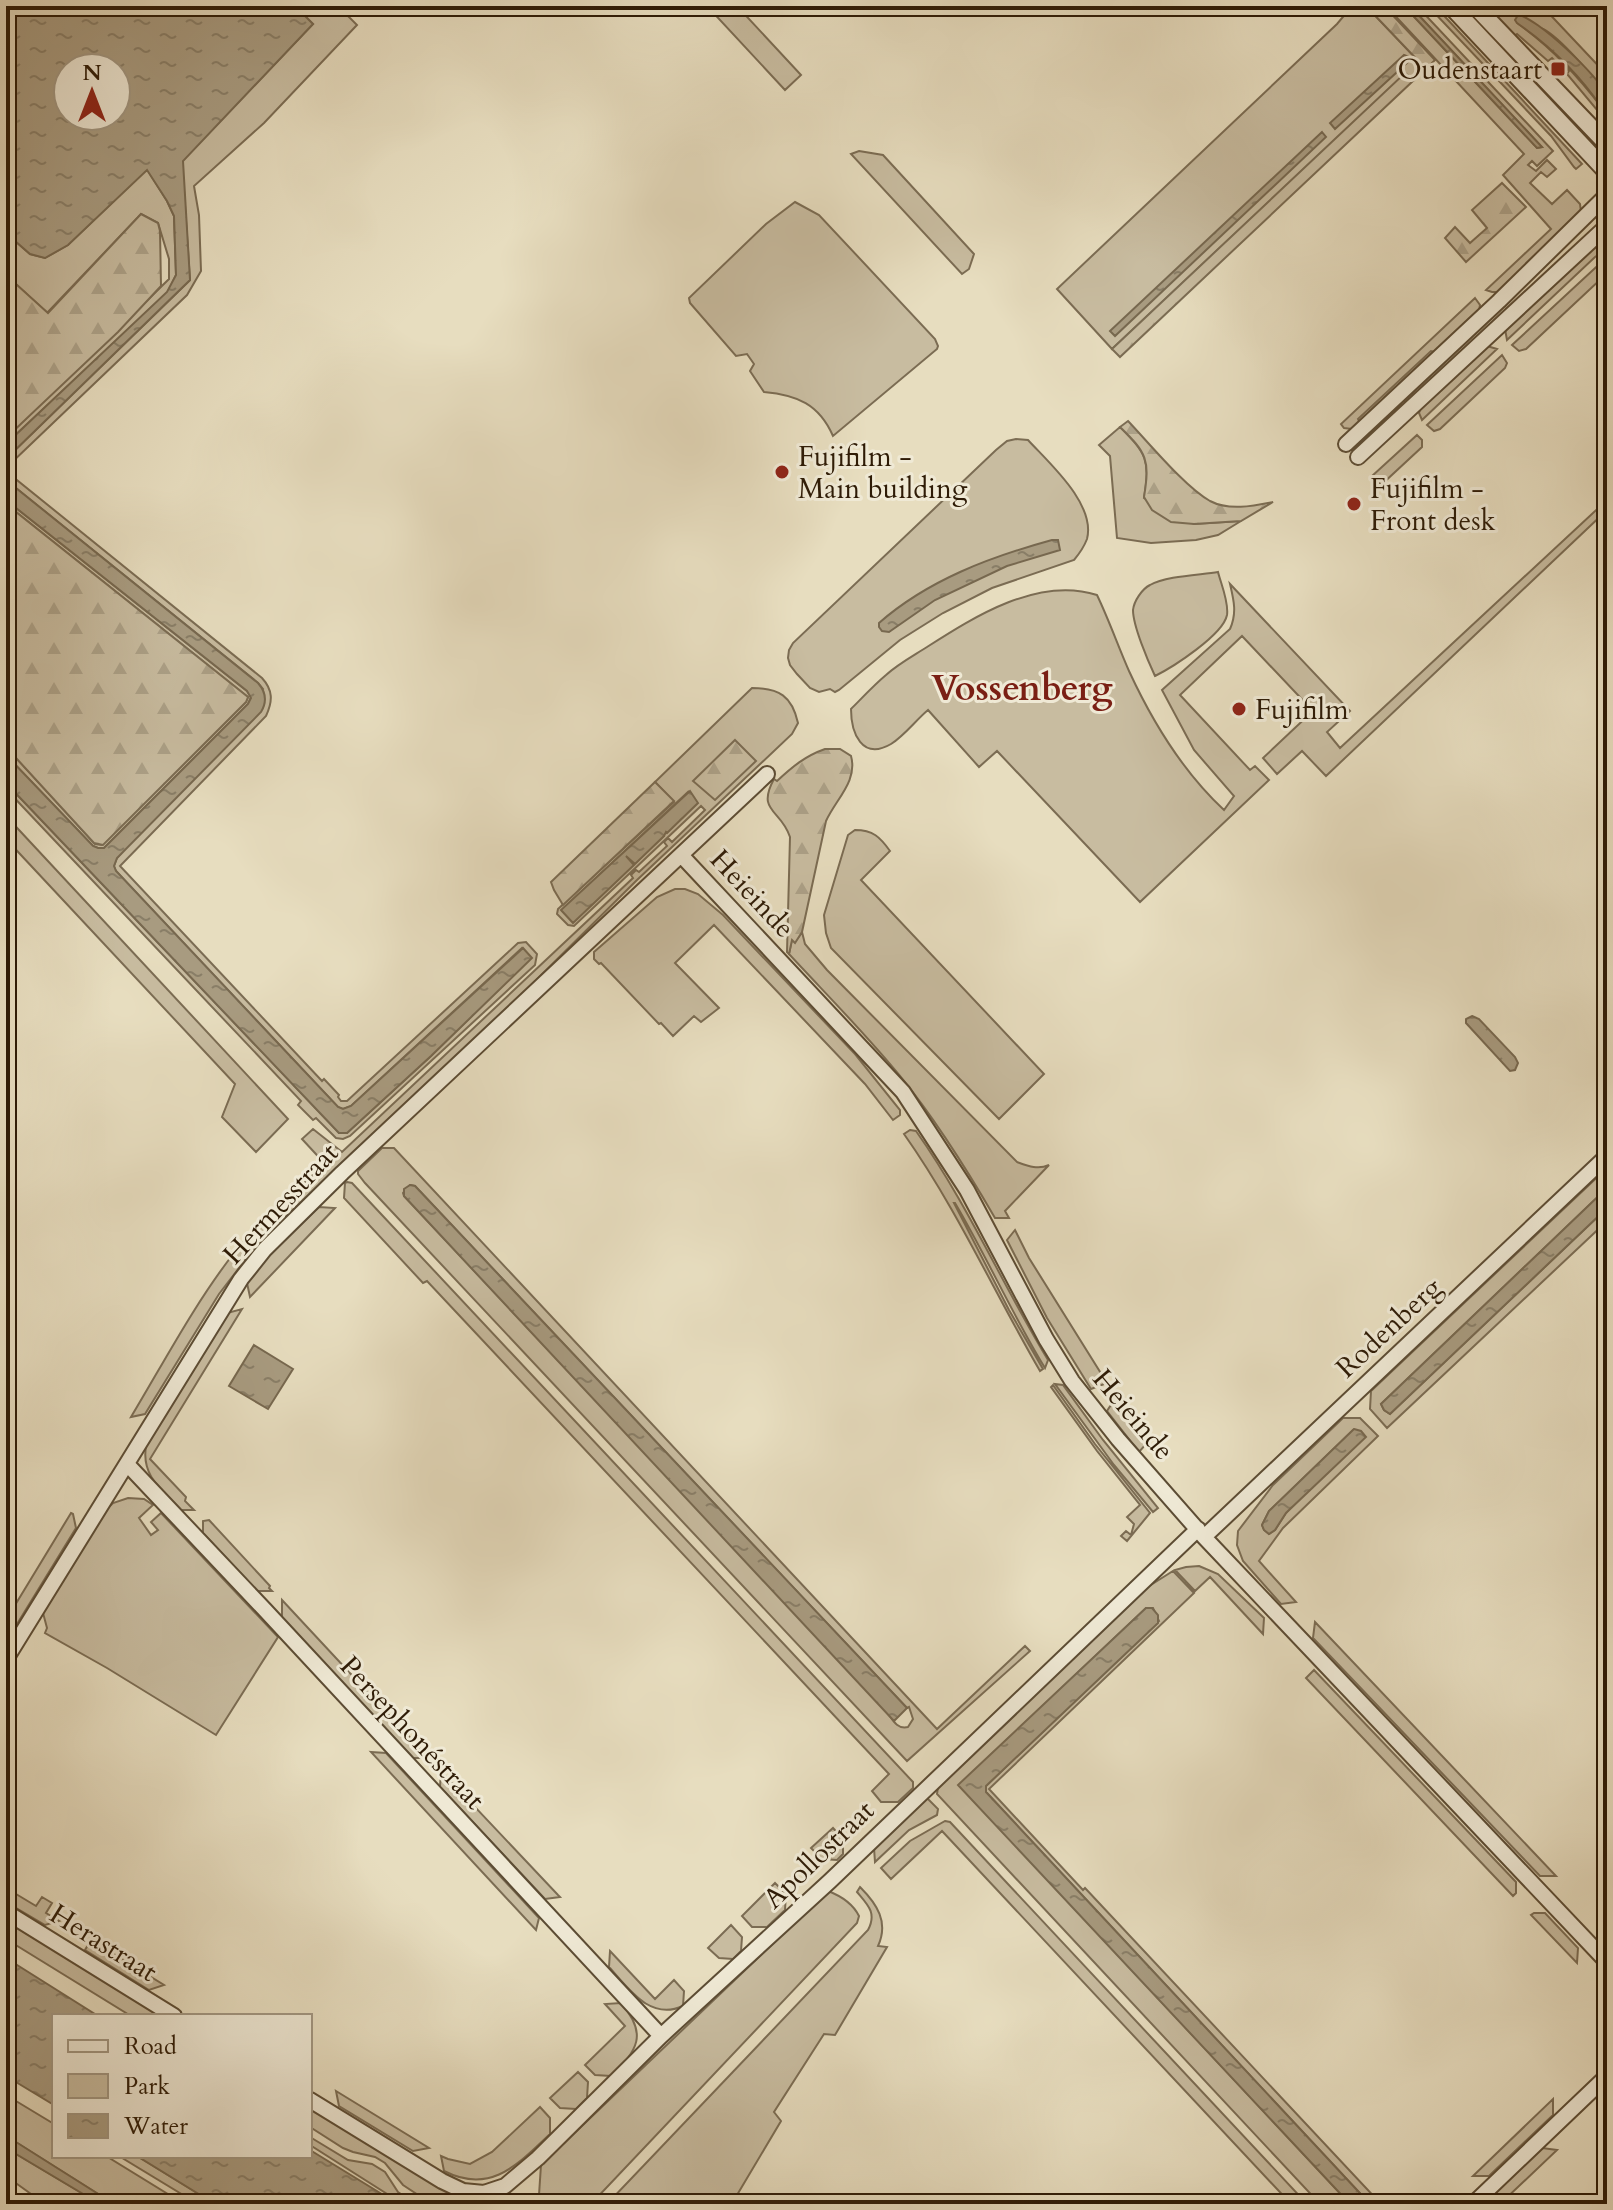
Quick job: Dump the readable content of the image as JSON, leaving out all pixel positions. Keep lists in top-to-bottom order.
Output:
{
  "streets": {
    "street": [
      "Heieinde",
      "Hermesstraat",
      "Rodenberg",
      "Persephonéstraat",
      "Apollostraat",
      "Herastraat"
    ]
  },
  "crossings": [
    ["Heieinde", "Hermesstraat"],
    ["Heieinde", "Rodenberg"],
    ["Heieinde", "Apollostraat"],
    ["Hermesstraat", "Persephonéstraat"],
    ["Rodenberg", "Apollostraat"],
    ["Persephonéstraat", "Apollostraat"]
  ],
  "districts": ["Vossenberg"],
  "places": {
    "transit": ["Oudenstaart"],
    "other": ["Fujifilm - Main building", "Fujifilm - Front desk", "Fujifilm"]
  },
  "legend": ["Road", "Park", "Water"],
  "north": "top"
}
